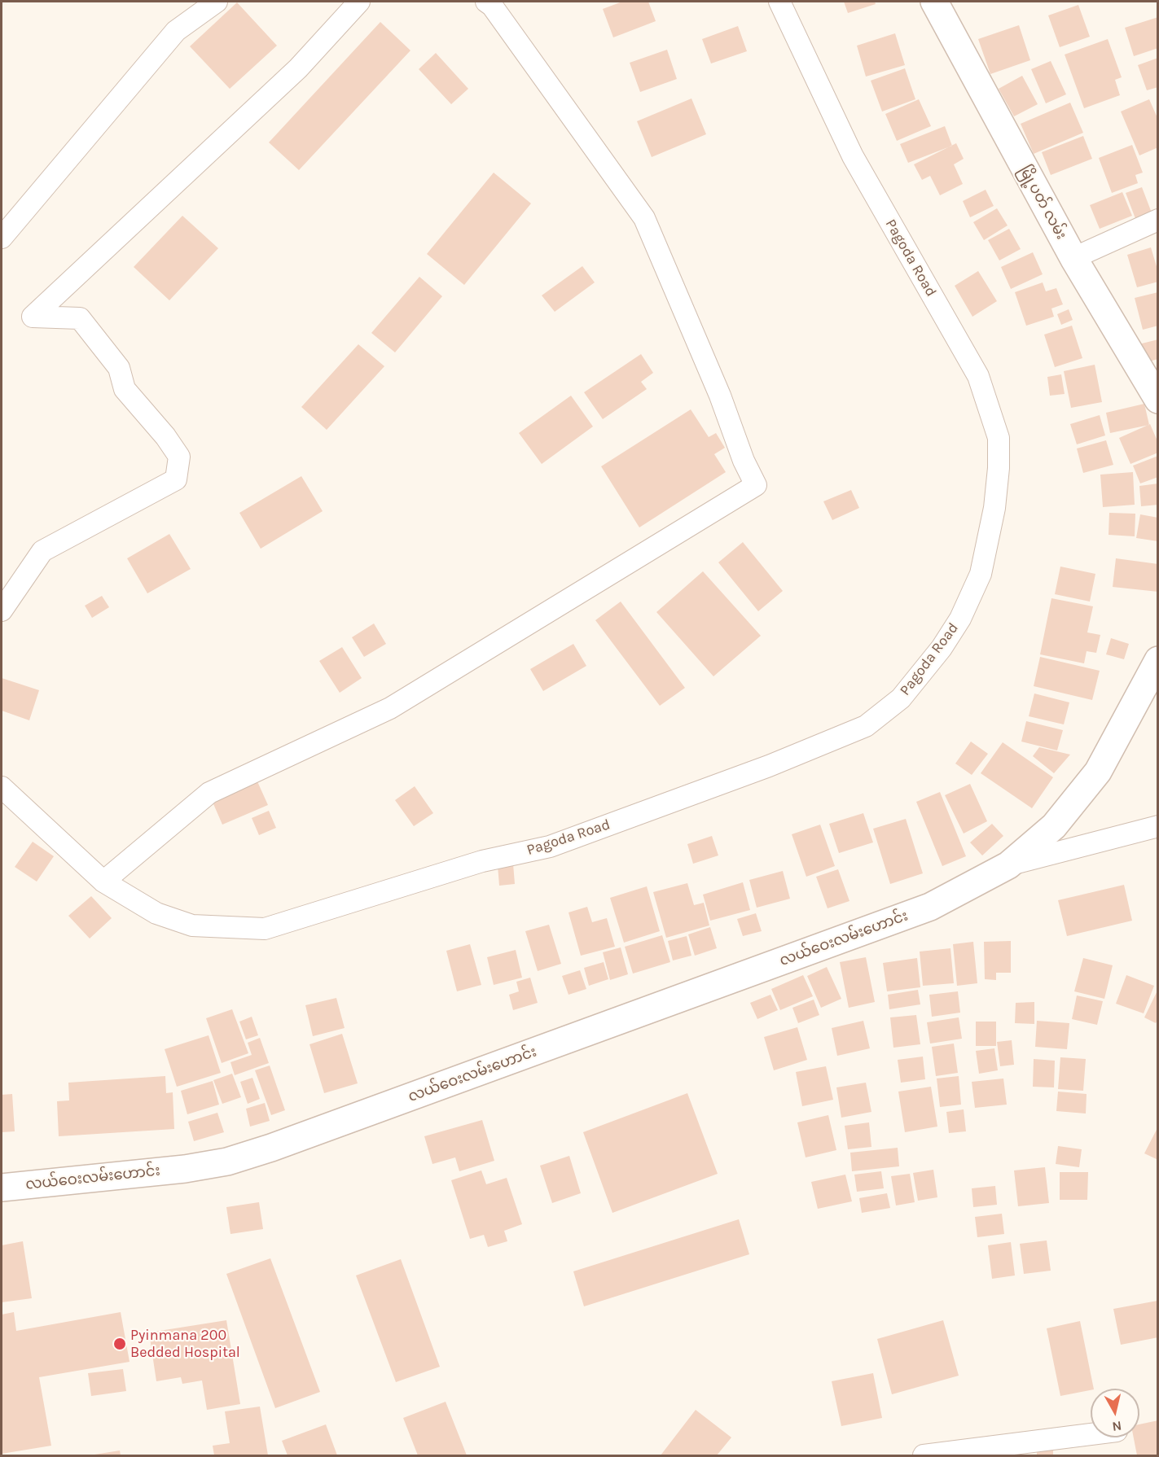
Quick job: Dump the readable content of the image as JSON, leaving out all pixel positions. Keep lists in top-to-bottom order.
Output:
{
  "streets": {
    "street": ["မြို့ပတ် လမ်း", "Pagoda Road", "လယ်ဝေးလမ်းဟောင်း"]
  },
  "places": ["Pyinmana 200 Bedded Hospital"],
  "north": "bottom"
}
